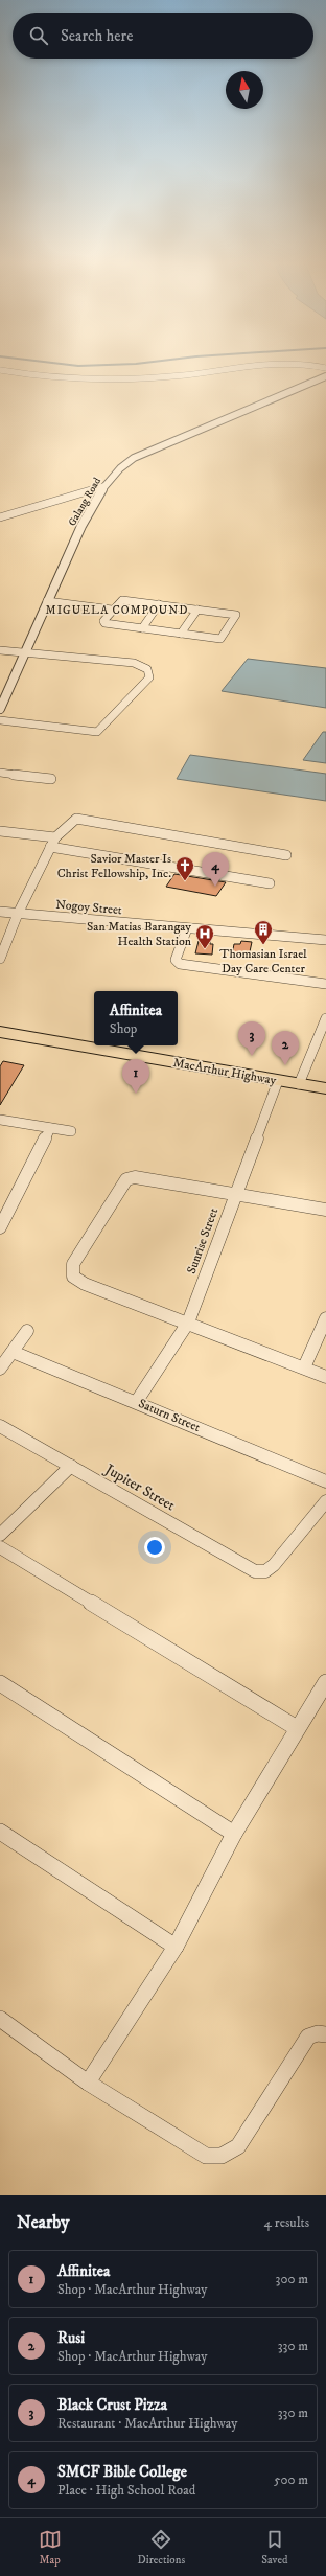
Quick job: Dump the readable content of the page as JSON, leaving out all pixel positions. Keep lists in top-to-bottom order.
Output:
{
  "streets": {
    "highway": ["MacArthur Highway"],
    "street": [
      "Galang Road",
      "Nogoy Street",
      "Sunrise Street",
      "Saturn Street",
      "Jupiter Street"
    ]
  },
  "crossings": [
    ["MacArthur Highway", "Sunrise Street"],
    ["Sunrise Street", "Saturn Street"]
  ],
  "districts": ["MIGUELA COMPOUND"],
  "places": {
    "church": ["Savior Master Is Christ Fellowship, Inc."],
    "building": ["Thomasian Israel Day Care Center"],
    "hospital": ["San Matias Barangay Health Station"]
  },
  "north": "top",
  "page": {
    "search": "Search here",
    "pins": [
      "4",
      "3",
      "2",
      "1"
    ],
    "popup": ["Affinitea", "Shop"],
    "heading": ["Nearby", "4 results"],
    "list": [
      {
        "mark": "1",
        "name": "Affinitea",
        "note": "Shop · MacArthur Highway",
        "value": "300 m"
      },
      {
        "mark": "2",
        "name": "Rusi",
        "note": "Shop · MacArthur Highway",
        "value": "330 m"
      },
      {
        "mark": "3",
        "name": "Black Crust Pizza",
        "note": "Restaurant · MacArthur Highway",
        "value": "330 m"
      },
      {
        "mark": "4",
        "name": "SMCF Bible College",
        "note": "Place · High School Road",
        "value": "500 m"
      }
    ],
    "nav": ["Map", "Directions", "Saved"]
  }
}
